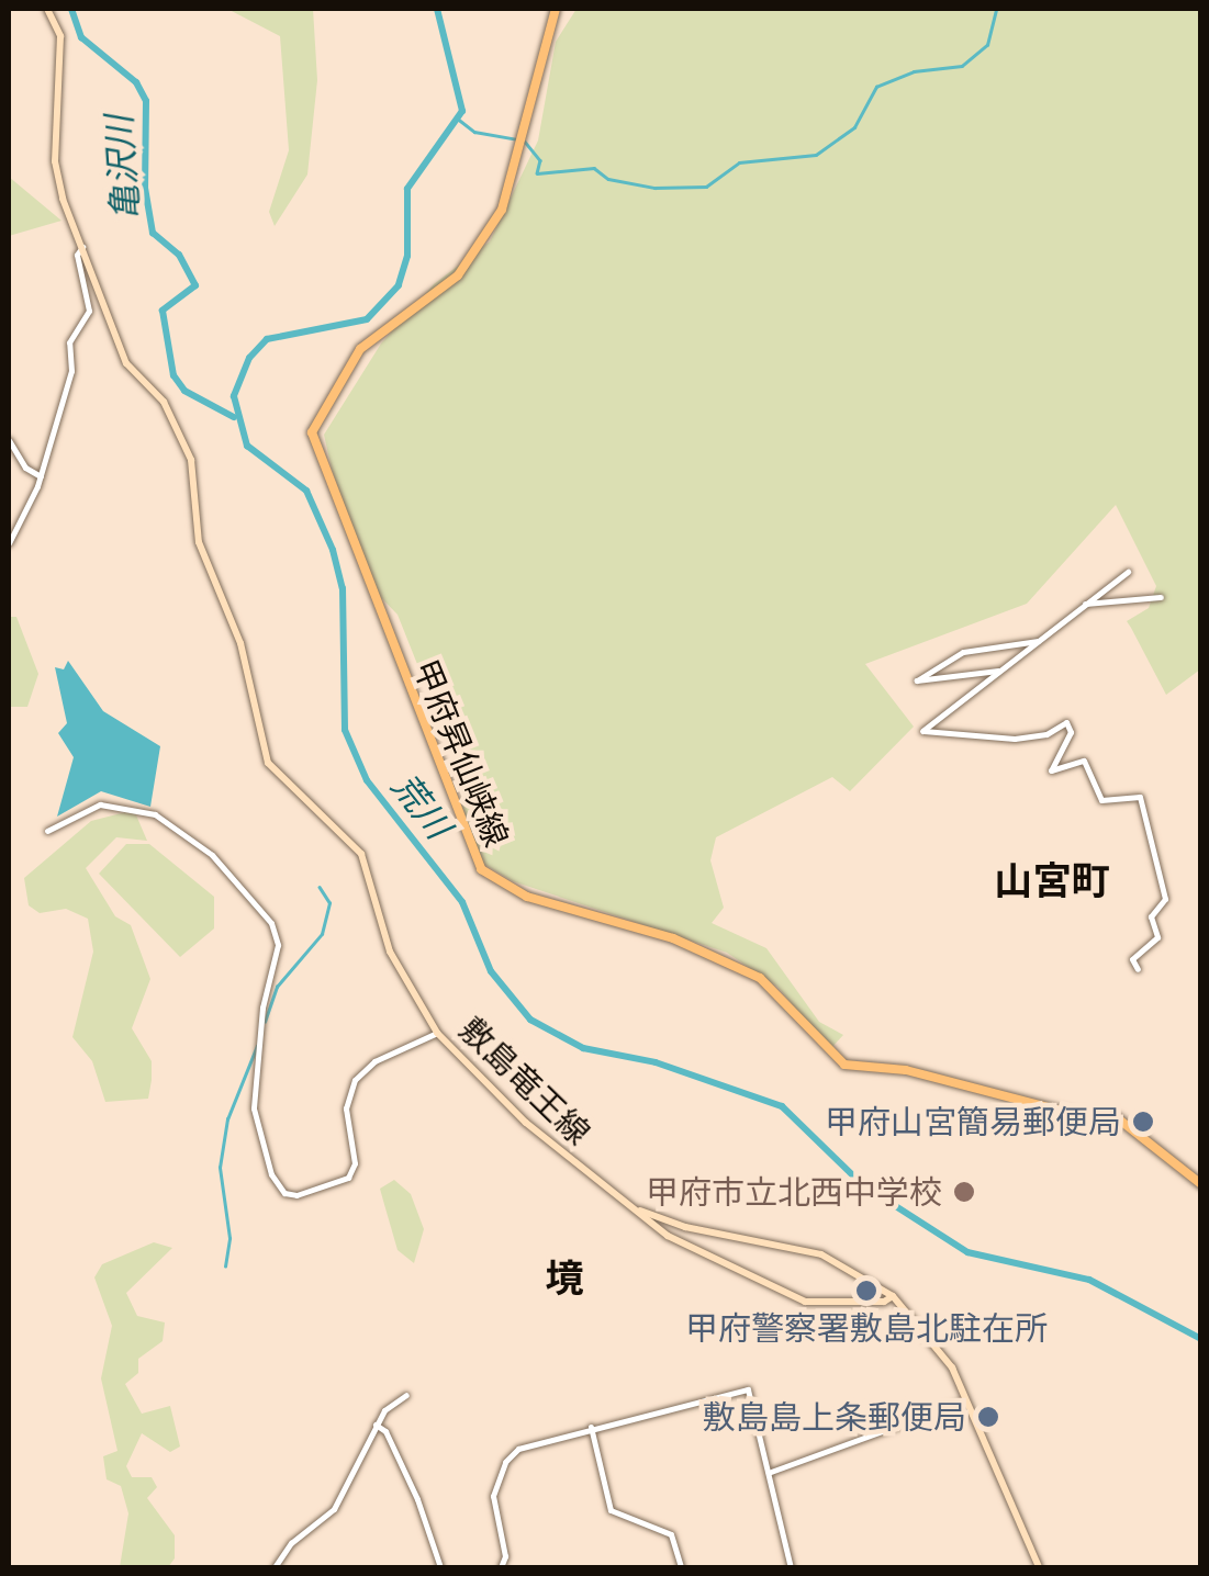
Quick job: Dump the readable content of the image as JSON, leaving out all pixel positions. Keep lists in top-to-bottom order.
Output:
{
  "streets": {
    "main road": ["甲府昇仙峡線", "敷島竜王線"]
  },
  "districts": ["山宮町", "境"],
  "water": ["亀沢川", "荒川"],
  "places": [
    "甲府山宮簡易郵便局",
    "甲府市立北西中学校",
    "甲府警察署敷島北駐在所",
    "敷島島上条郵便局"
  ]
}
